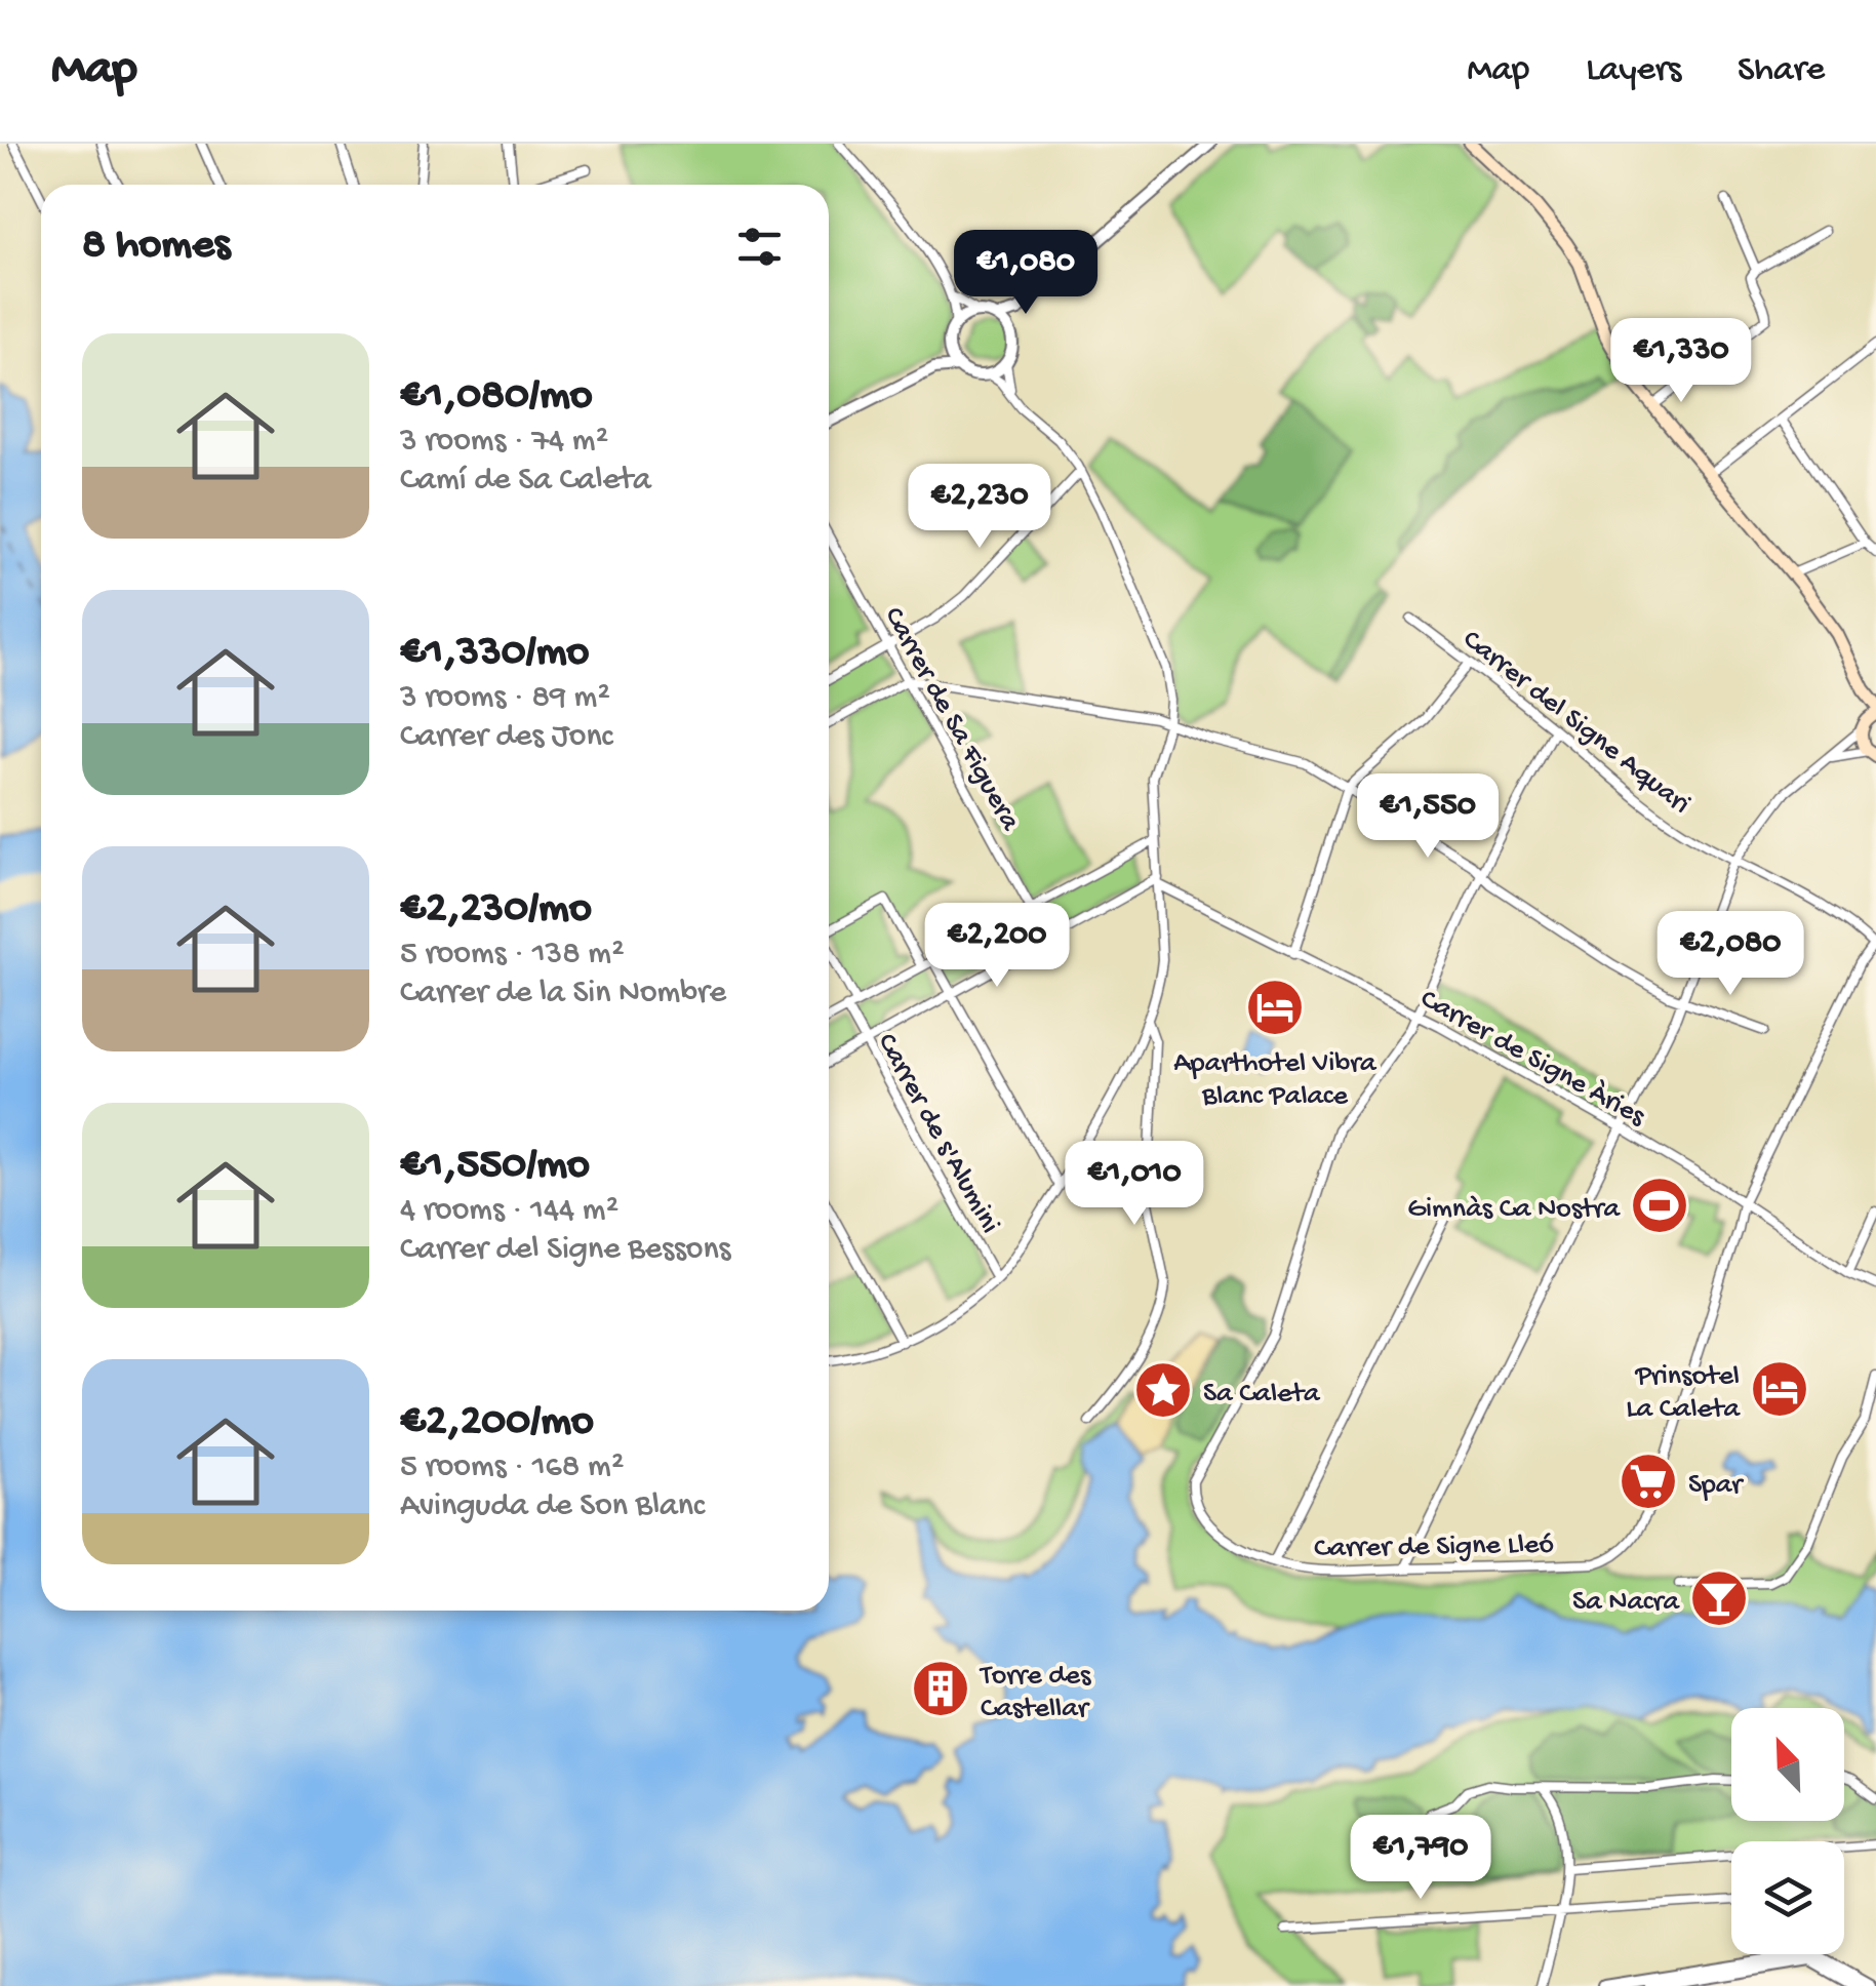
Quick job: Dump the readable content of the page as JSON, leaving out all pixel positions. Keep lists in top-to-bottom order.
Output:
{
  "streets": {
    "street": [
      "Carrer de Sa Figuera",
      "Carrer del Signe Aquari",
      "Carrer de Signe Àries",
      "Carrer de s'Alumini",
      "Carrer de Signe Lleó"
    ]
  },
  "crossings": [
    ["Carrer del Signe Aquari", "Carrer de Signe Lleó"],
    ["Carrer de Signe Àries", "Carrer de Signe Lleó"]
  ],
  "places": {
    "hotel": ["Aparthotel Vibra Blanc Palace", "Prinsotel La Caleta"],
    "sports": ["Gimnàs Ca Nostra"],
    "place": ["Sa Caleta"],
    "supermarket": ["Spar"],
    "bar": ["Sa Nacra"],
    "building": ["Torre des Castellar"]
  },
  "north": "top left",
  "page": {
    "header": "Map",
    "nav": ["Map", "Layers", "Share"],
    "heading": "8 homes",
    "price": [
      "€1,080",
      "€1,330",
      "€2,230",
      "€1,550",
      "€2,200",
      "€2,080",
      "€1,010",
      "€1,790"
    ],
    "list": [
      {
        "name": "€1,080/mo",
        "note": "3 rooms · 74 m² · Camí de Sa Caleta"
      },
      {
        "name": "€1,330/mo",
        "note": "3 rooms · 89 m² · Carrer des Jonc"
      },
      {
        "name": "€2,230/mo",
        "note": "5 rooms · 138 m² · Carrer de la Sin Nombre"
      },
      {
        "name": "€1,550/mo",
        "note": "4 rooms · 144 m² · Carrer del Signe Bessons"
      },
      {
        "name": "€2,200/mo",
        "note": "5 rooms · 168 m² · Avinguda de Son Blanc"
      }
    ]
  }
}
